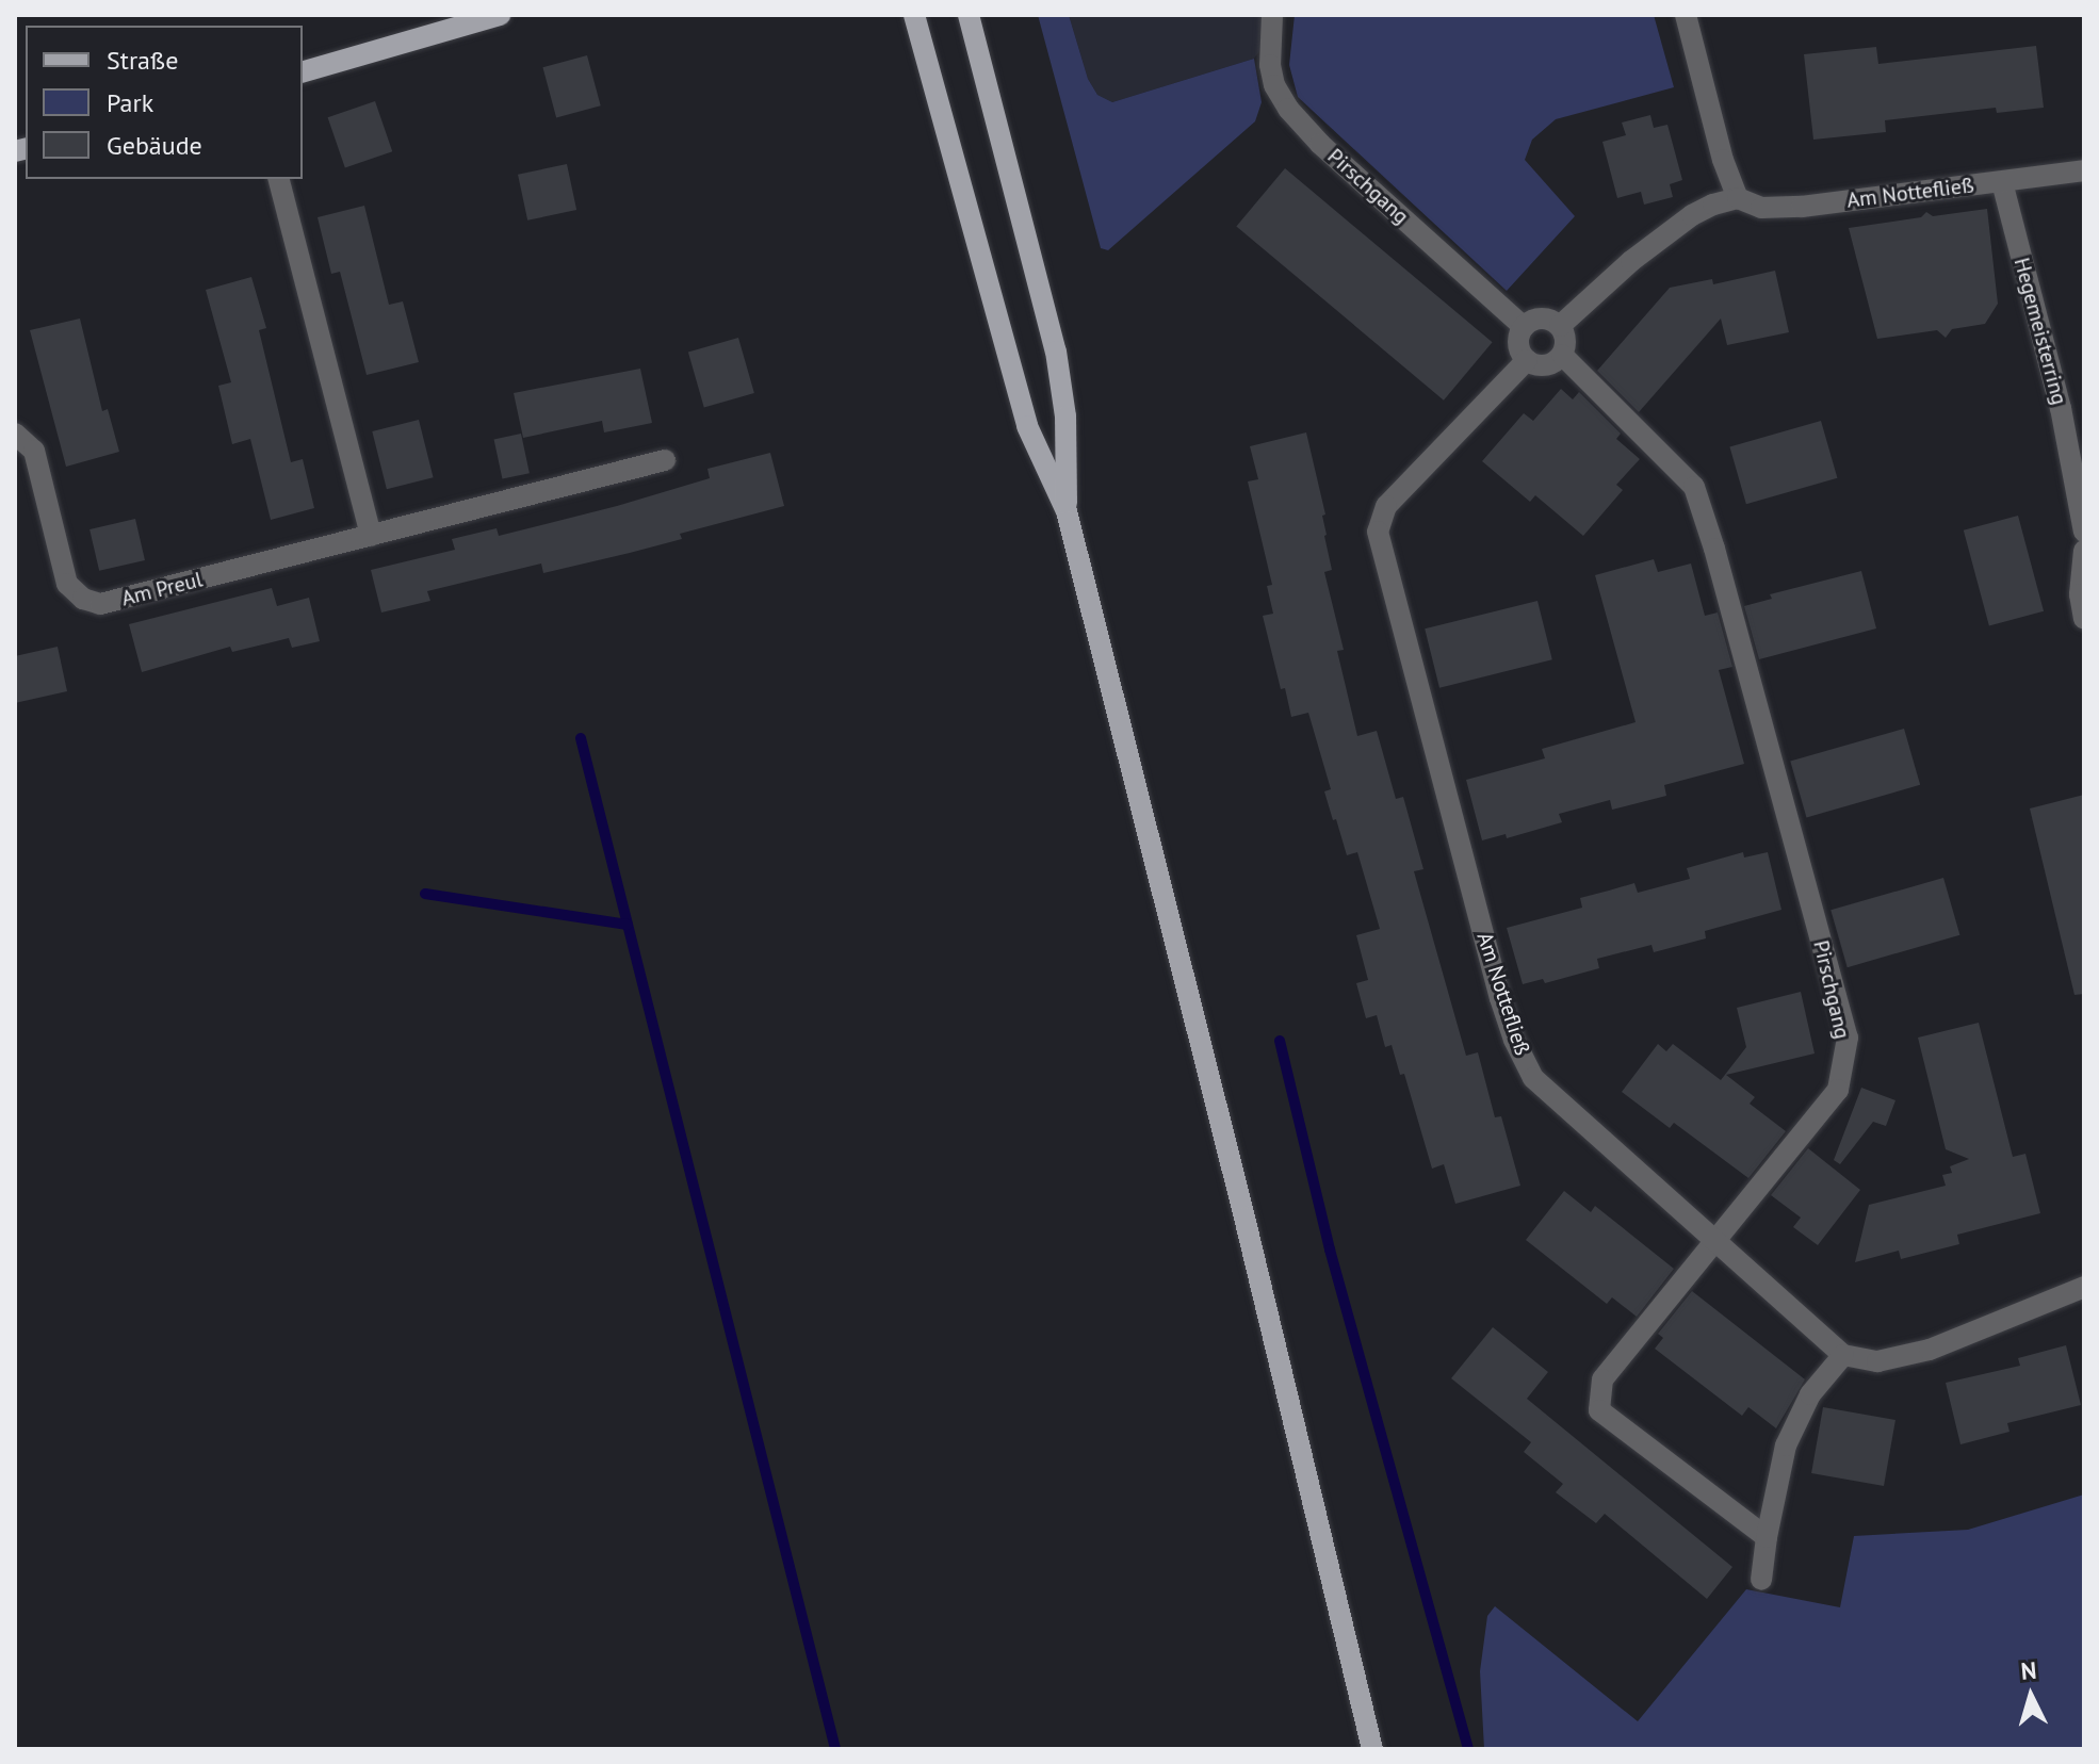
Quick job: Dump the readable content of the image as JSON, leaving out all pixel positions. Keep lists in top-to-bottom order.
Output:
{
  "streets": {
    "street": [
      "Pirschgang",
      "Am Nottefließ",
      "Hegemeisterring",
      "Am Preul"
    ]
  },
  "crossings": [
    ["Pirschgang", "Am Nottefließ"],
    ["Am Nottefließ", "Hegemeisterring"]
  ],
  "legend": ["Straße", "Park", "Gebäude"],
  "north": "top"
}
